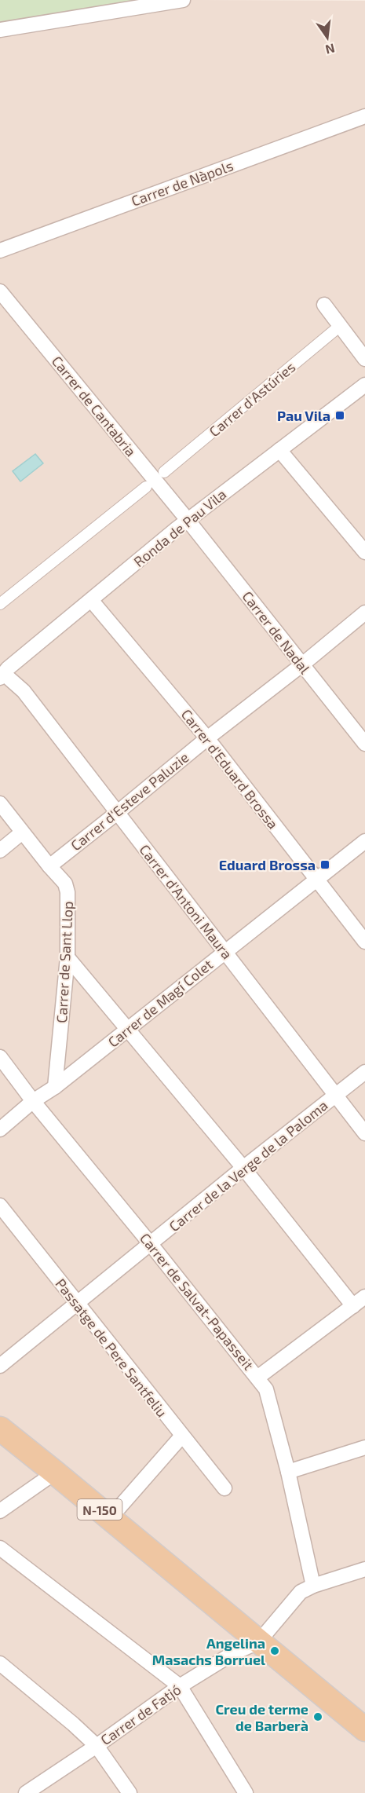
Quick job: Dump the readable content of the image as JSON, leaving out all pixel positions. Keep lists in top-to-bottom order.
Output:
{
  "streets": {
    "main road": ["N-150"],
    "street": [
      "Carrer de Nàpols",
      "Carrer d'Astúries",
      "Carrer de Cantabria",
      "Ronda de Pau Vila",
      "Carrer de Nadal",
      "Carrer d'Eduard Brossa",
      "Carrer d'Esteve Paluzie",
      "Carrer d'Antoni Maura",
      "Carrer de Sant Llop",
      "Carrer de Magí Colet",
      "Carrer de la Verge de la Paloma",
      "Carrer de Salvat-Papasseit",
      "Passatge de Pere Santfeliu",
      "Carrer de Fatjó"
    ]
  },
  "crossings": [
    ["Carrer de Cantabria", "Ronda de Pau Vila"],
    ["Carrer de Cantabria", "Carrer de Nadal"],
    ["Ronda de Pau Vila", "Carrer de Nadal"],
    ["Ronda de Pau Vila", "Carrer d'Eduard Brossa"],
    ["Ronda de Pau Vila", "Carrer d'Antoni Maura"],
    ["Carrer de Nadal", "Carrer d'Esteve Paluzie"],
    ["Carrer d'Eduard Brossa", "Carrer d'Esteve Paluzie"],
    ["Carrer d'Eduard Brossa", "Carrer de Magí Colet"],
    ["Carrer d'Esteve Paluzie", "Carrer d'Antoni Maura"],
    ["Carrer d'Esteve Paluzie", "Carrer de Sant Llop"],
    ["Carrer d'Antoni Maura", "Carrer de Magí Colet"],
    ["Carrer d'Antoni Maura", "Carrer de la Verge de la Paloma"],
    ["Carrer de Sant Llop", "Carrer de Magí Colet"],
    ["Carrer de Magí Colet", "Carrer de Salvat-Papasseit"],
    ["Carrer de la Verge de la Paloma", "Carrer de Salvat-Papasseit"],
    ["Carrer de la Verge de la Paloma", "Passatge de Pere Santfeliu"],
    ["N-150", "Carrer de Fatjó"]
  ],
  "places": {
    "transit": ["Pau Vila", "Eduard Brossa"],
    "other": ["Angelina Masachs Borruel", "Creu de terme de Barberà"]
  },
  "north": "bottom"
}
